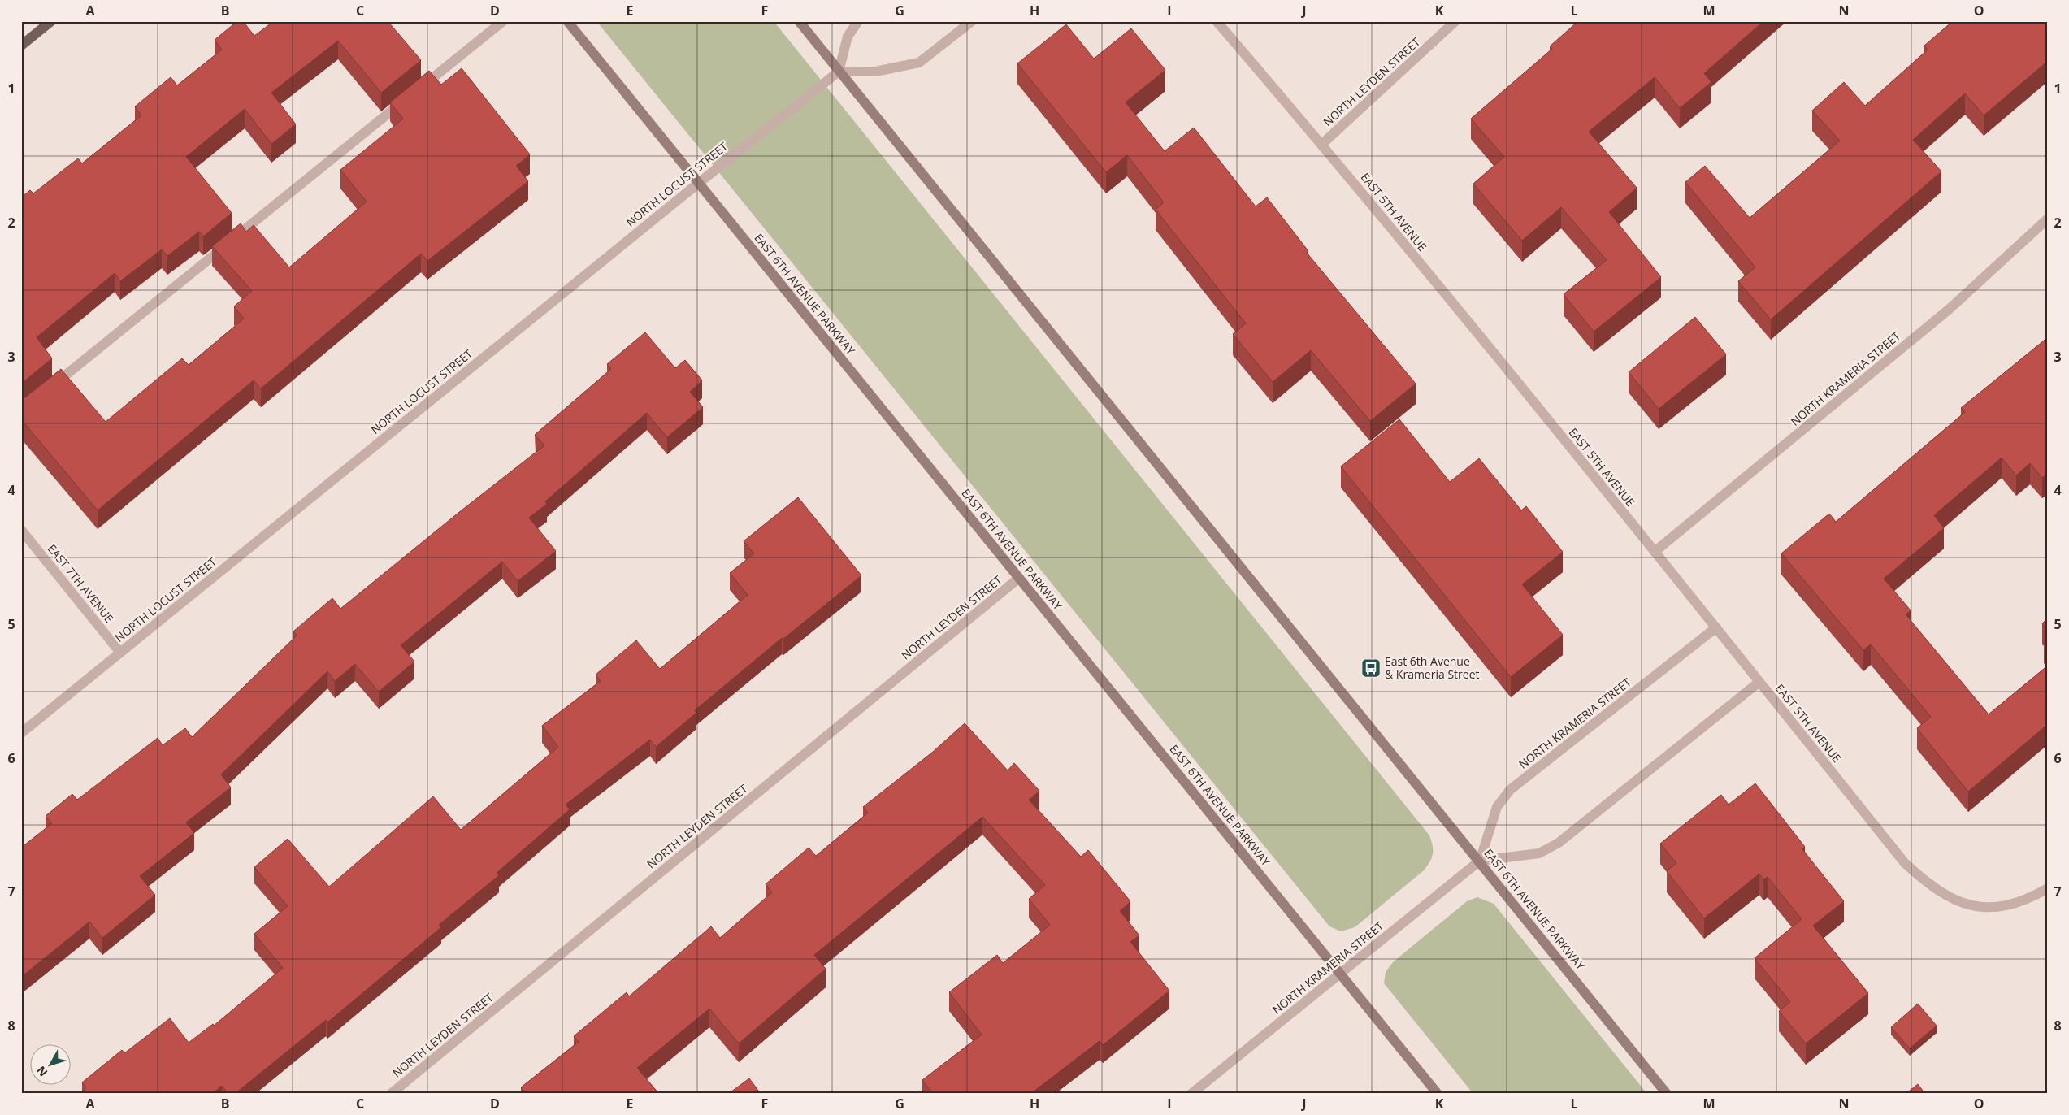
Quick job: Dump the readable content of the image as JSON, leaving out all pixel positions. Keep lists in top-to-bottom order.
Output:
{
  "streets": {
    "main road": ["EAST 6TH AVENUE PARKWAY"],
    "street": [
      "NORTH LEYDEN STREET",
      "NORTH LOCUST STREET",
      "EAST 5TH AVENUE",
      "NORTH KRAMERIA STREET",
      "EAST 7TH AVENUE"
    ]
  },
  "crossings": [
    ["NORTH LEYDEN STREET", "EAST 5TH AVENUE"],
    ["NORTH LEYDEN STREET", "EAST 6TH AVENUE PARKWAY"],
    ["NORTH LOCUST STREET", "EAST 6TH AVENUE PARKWAY"],
    ["NORTH LOCUST STREET", "EAST 7TH AVENUE"],
    ["EAST 5TH AVENUE", "NORTH KRAMERIA STREET"],
    ["EAST 6TH AVENUE PARKWAY", "NORTH KRAMERIA STREET"]
  ],
  "places": {
    "bus stop": ["East 6th Avenue & Krameria Street"]
  },
  "north": "bottom left",
  "grid": {
    "columns": [
      "A",
      "B",
      "C",
      "D",
      "E",
      "F",
      "G",
      "H",
      "I",
      "J",
      "K",
      "L",
      "M",
      "N",
      "O"
    ],
    "rows": [
      "1",
      "2",
      "3",
      "4",
      "5",
      "6",
      "7",
      "8"
    ]
  }
}
